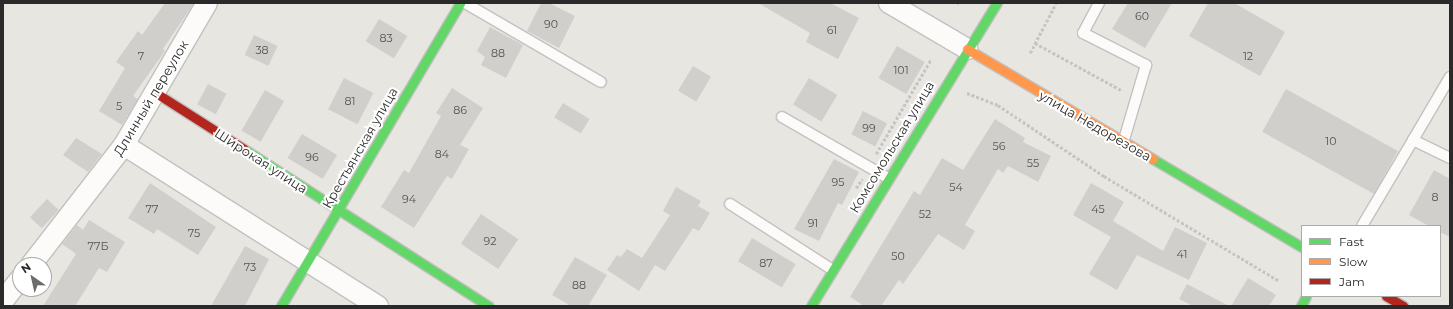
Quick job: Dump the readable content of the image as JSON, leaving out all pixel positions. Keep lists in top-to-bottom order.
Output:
{
  "streets": {
    "street": [
      "Длинный переулок",
      "улица Недорезова",
      "Комсомольская улица",
      "Крестьянская улица",
      "Широкая улица"
    ]
  },
  "crossings": [
    ["Длинный переулок", "Широкая улица"],
    ["улица Недорезова", "Комсомольская улица"],
    ["Крестьянская улица", "Широкая улица"]
  ],
  "house_numbers": [
    "60",
    "90",
    "61",
    "83",
    "38",
    "88",
    "7",
    "12",
    "101",
    "81",
    "5",
    "86",
    "99",
    "10",
    "56",
    "84",
    "96",
    "55",
    "95",
    "54",
    "8",
    "94",
    "77",
    "45",
    "52",
    "91",
    "75",
    "92",
    "77Б",
    "41",
    "50",
    "87",
    "73",
    "88"
  ],
  "legend": ["Fast", "Slow", "Jam"],
  "north": "top left"
}
